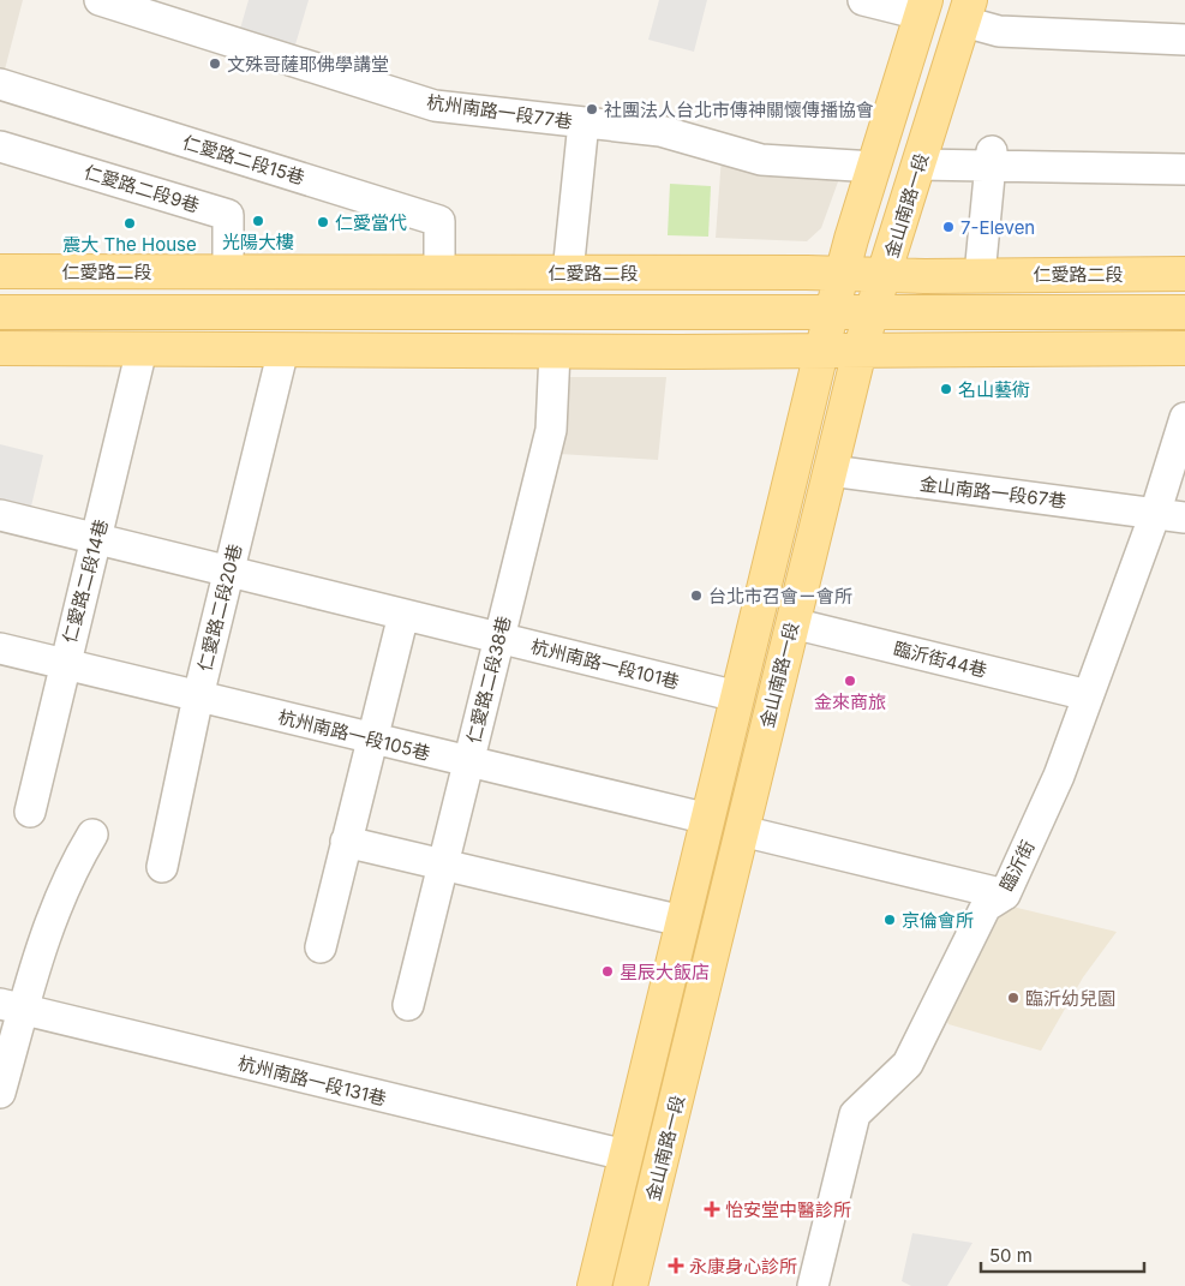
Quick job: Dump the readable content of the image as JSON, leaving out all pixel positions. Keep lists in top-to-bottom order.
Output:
{
  "streets": {
    "main road": ["金山南路一段", "仁愛路二段"],
    "street": [
      "杭州南路一段77巷",
      "仁愛路二段15巷",
      "仁愛路二段9巷",
      "金山南路一段67巷",
      "仁愛路二段14巷",
      "仁愛路二段20巷",
      "臨沂街44巷",
      "杭州南路一段101巷",
      "仁愛路二段38巷",
      "杭州南路一段105巷",
      "臨沂街",
      "杭州南路一段131巷"
    ]
  },
  "crossings": [
    ["杭州南路一段77巷", "金山南路一段"],
    ["仁愛路二段15巷", "仁愛路二段"],
    ["仁愛路二段9巷", "仁愛路二段"],
    ["金山南路一段", "仁愛路二段"],
    ["金山南路一段", "金山南路一段67巷"],
    ["金山南路一段", "臨沂街44巷"],
    ["金山南路一段", "杭州南路一段101巷"],
    ["金山南路一段", "杭州南路一段105巷"],
    ["金山南路一段", "杭州南路一段131巷"],
    ["金山南路一段67巷", "臨沂街"],
    ["仁愛路二段14巷", "杭州南路一段101巷"],
    ["仁愛路二段14巷", "杭州南路一段105巷"],
    ["仁愛路二段20巷", "杭州南路一段101巷"],
    ["仁愛路二段20巷", "杭州南路一段105巷"],
    ["臨沂街44巷", "臨沂街"],
    ["杭州南路一段101巷", "仁愛路二段38巷"],
    ["仁愛路二段38巷", "杭州南路一段105巷"]
  ],
  "places": {
    "other": [
      "文殊哥薩耶佛學講堂",
      "社團法人台北市傳神關懷傳播協會",
      "光陽大樓",
      "仁愛當代",
      "震大 The House",
      "7-Eleven",
      "名山藝術",
      "台北市召會ㄧ會所",
      "金來商旅",
      "京倫會所",
      "星辰大飯店",
      "臨沂幼兒園"
    ],
    "health": ["怡安堂中醫診所", "永康身心診所"]
  },
  "scale_bar": "50 m"
}
